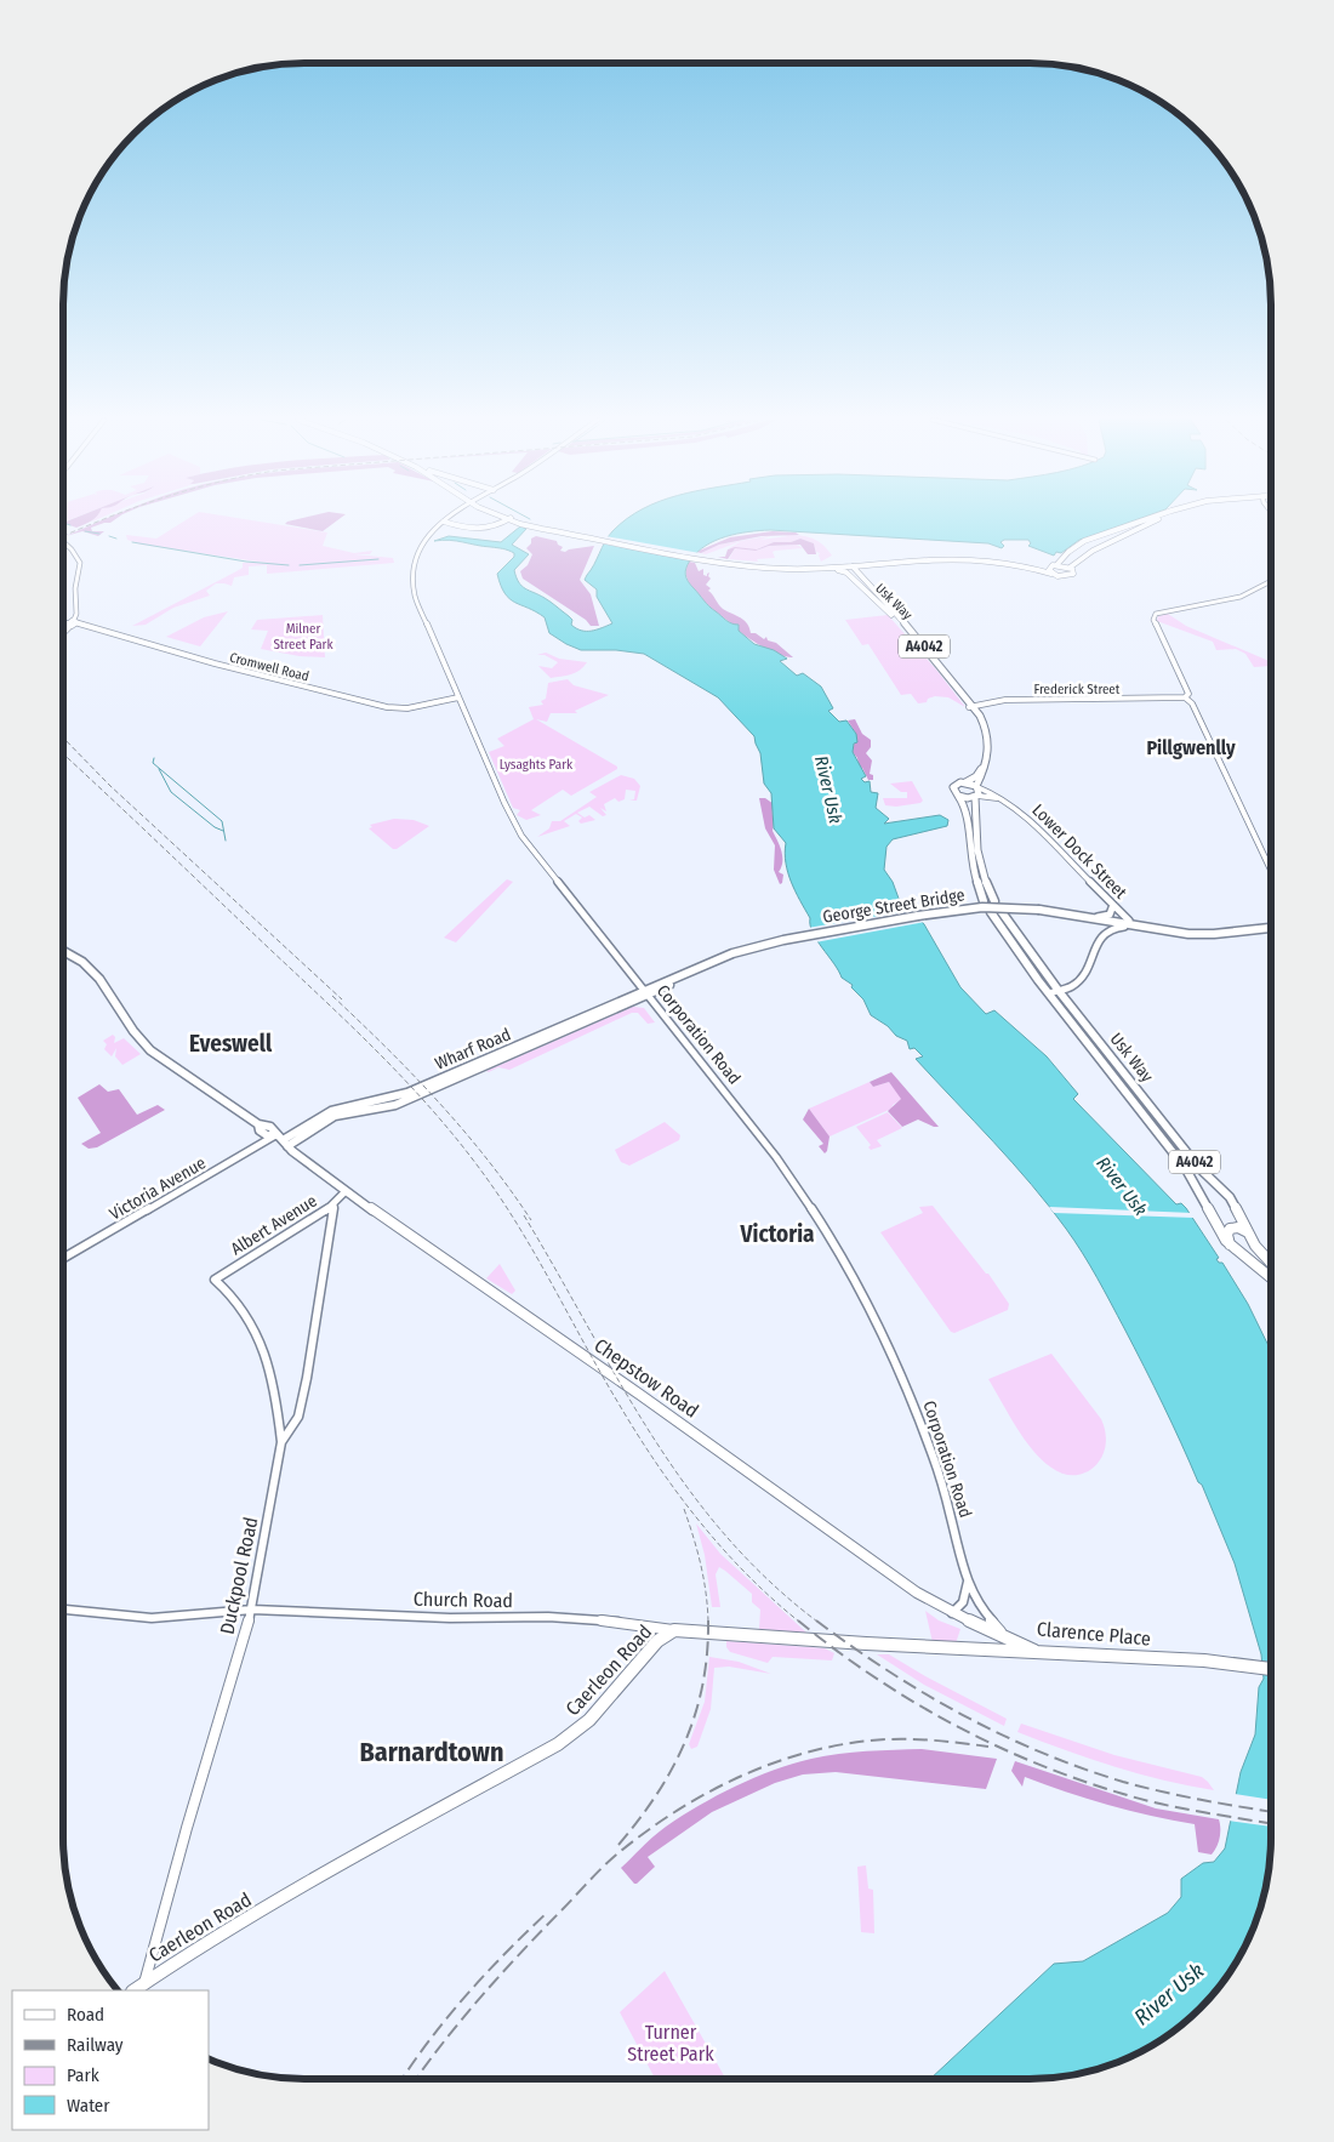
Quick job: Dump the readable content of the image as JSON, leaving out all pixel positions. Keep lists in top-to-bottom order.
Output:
{
  "streets": {
    "main road": [
      "Usk Way",
      "A4042",
      "George Street Bridge",
      "Wharf Road",
      "Chepstow Road",
      "Clarence Place",
      "Caerleon Road"
    ],
    "street": [
      "Cromwell Road",
      "Frederick Street",
      "Lower Dock Street",
      "Corporation Road",
      "Victoria Avenue",
      "Albert Avenue",
      "Duckpool Road",
      "Church Road"
    ]
  },
  "crossings": [
    ["Usk Way", "A4042"],
    ["Usk Way", "Frederick Street"],
    ["Usk Way", "Lower Dock Street"],
    ["A4042", "Lower Dock Street"],
    ["Cromwell Road", "Corporation Road"],
    ["Lower Dock Street", "George Street Bridge"],
    ["George Street Bridge", "Wharf Road"],
    ["Corporation Road", "Wharf Road"],
    ["Corporation Road", "Clarence Place"],
    ["Wharf Road", "Victoria Avenue"],
    ["Wharf Road", "Chepstow Road"],
    ["Victoria Avenue", "Chepstow Road"],
    ["Albert Avenue", "Chepstow Road"],
    ["Albert Avenue", "Duckpool Road"],
    ["Chepstow Road", "Clarence Place"],
    ["Duckpool Road", "Church Road"],
    ["Duckpool Road", "Caerleon Road"],
    ["Church Road", "Caerleon Road"],
    ["Clarence Place", "Caerleon Road"]
  ],
  "districts": [
    "Pillgwenlly",
    "Eveswell",
    "Victoria",
    "Barnardtown"
  ],
  "water": ["River Usk"],
  "parks": ["Milner Street Park", "Lysaghts Park", "Turner Street Park"],
  "legend": [
    "Road",
    "Railway",
    "Park",
    "Water"
  ]
}
